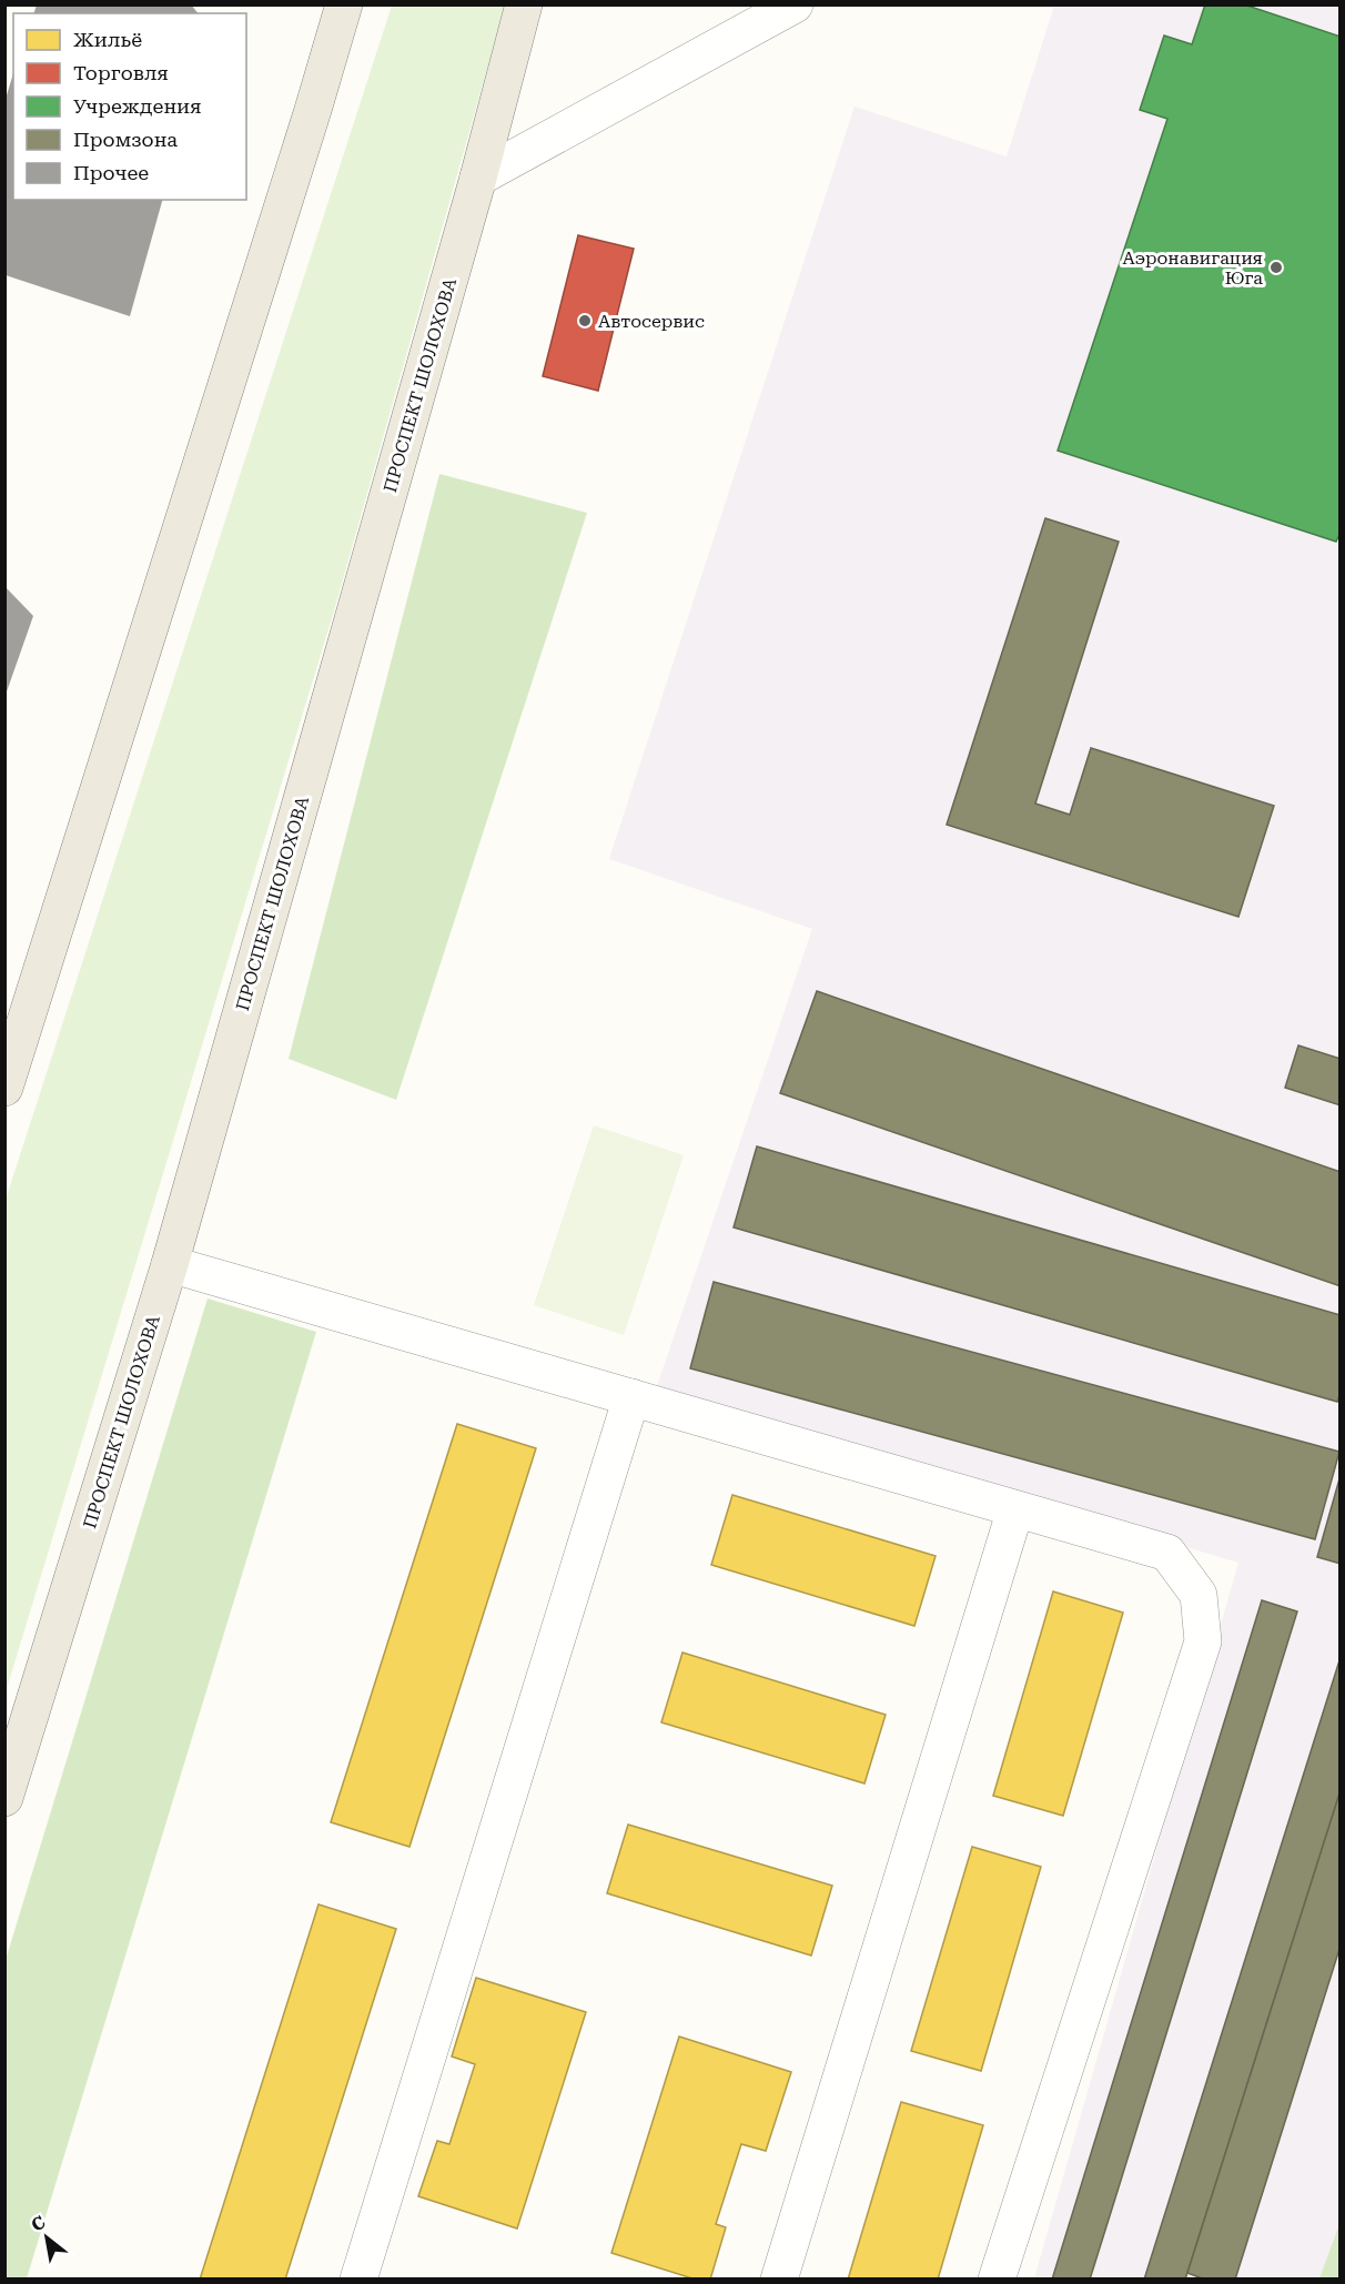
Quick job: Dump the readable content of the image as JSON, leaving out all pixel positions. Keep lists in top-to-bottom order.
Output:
{
  "streets": {
    "main road": ["ПРОСПЕКТ ШОЛОХОВА"]
  },
  "places": ["Аэронавигация Юга", "Автосервис"],
  "legend": [
    "Жильё",
    "Торговля",
    "Учреждения",
    "Промзона",
    "Прочее"
  ],
  "north": "top left"
}
